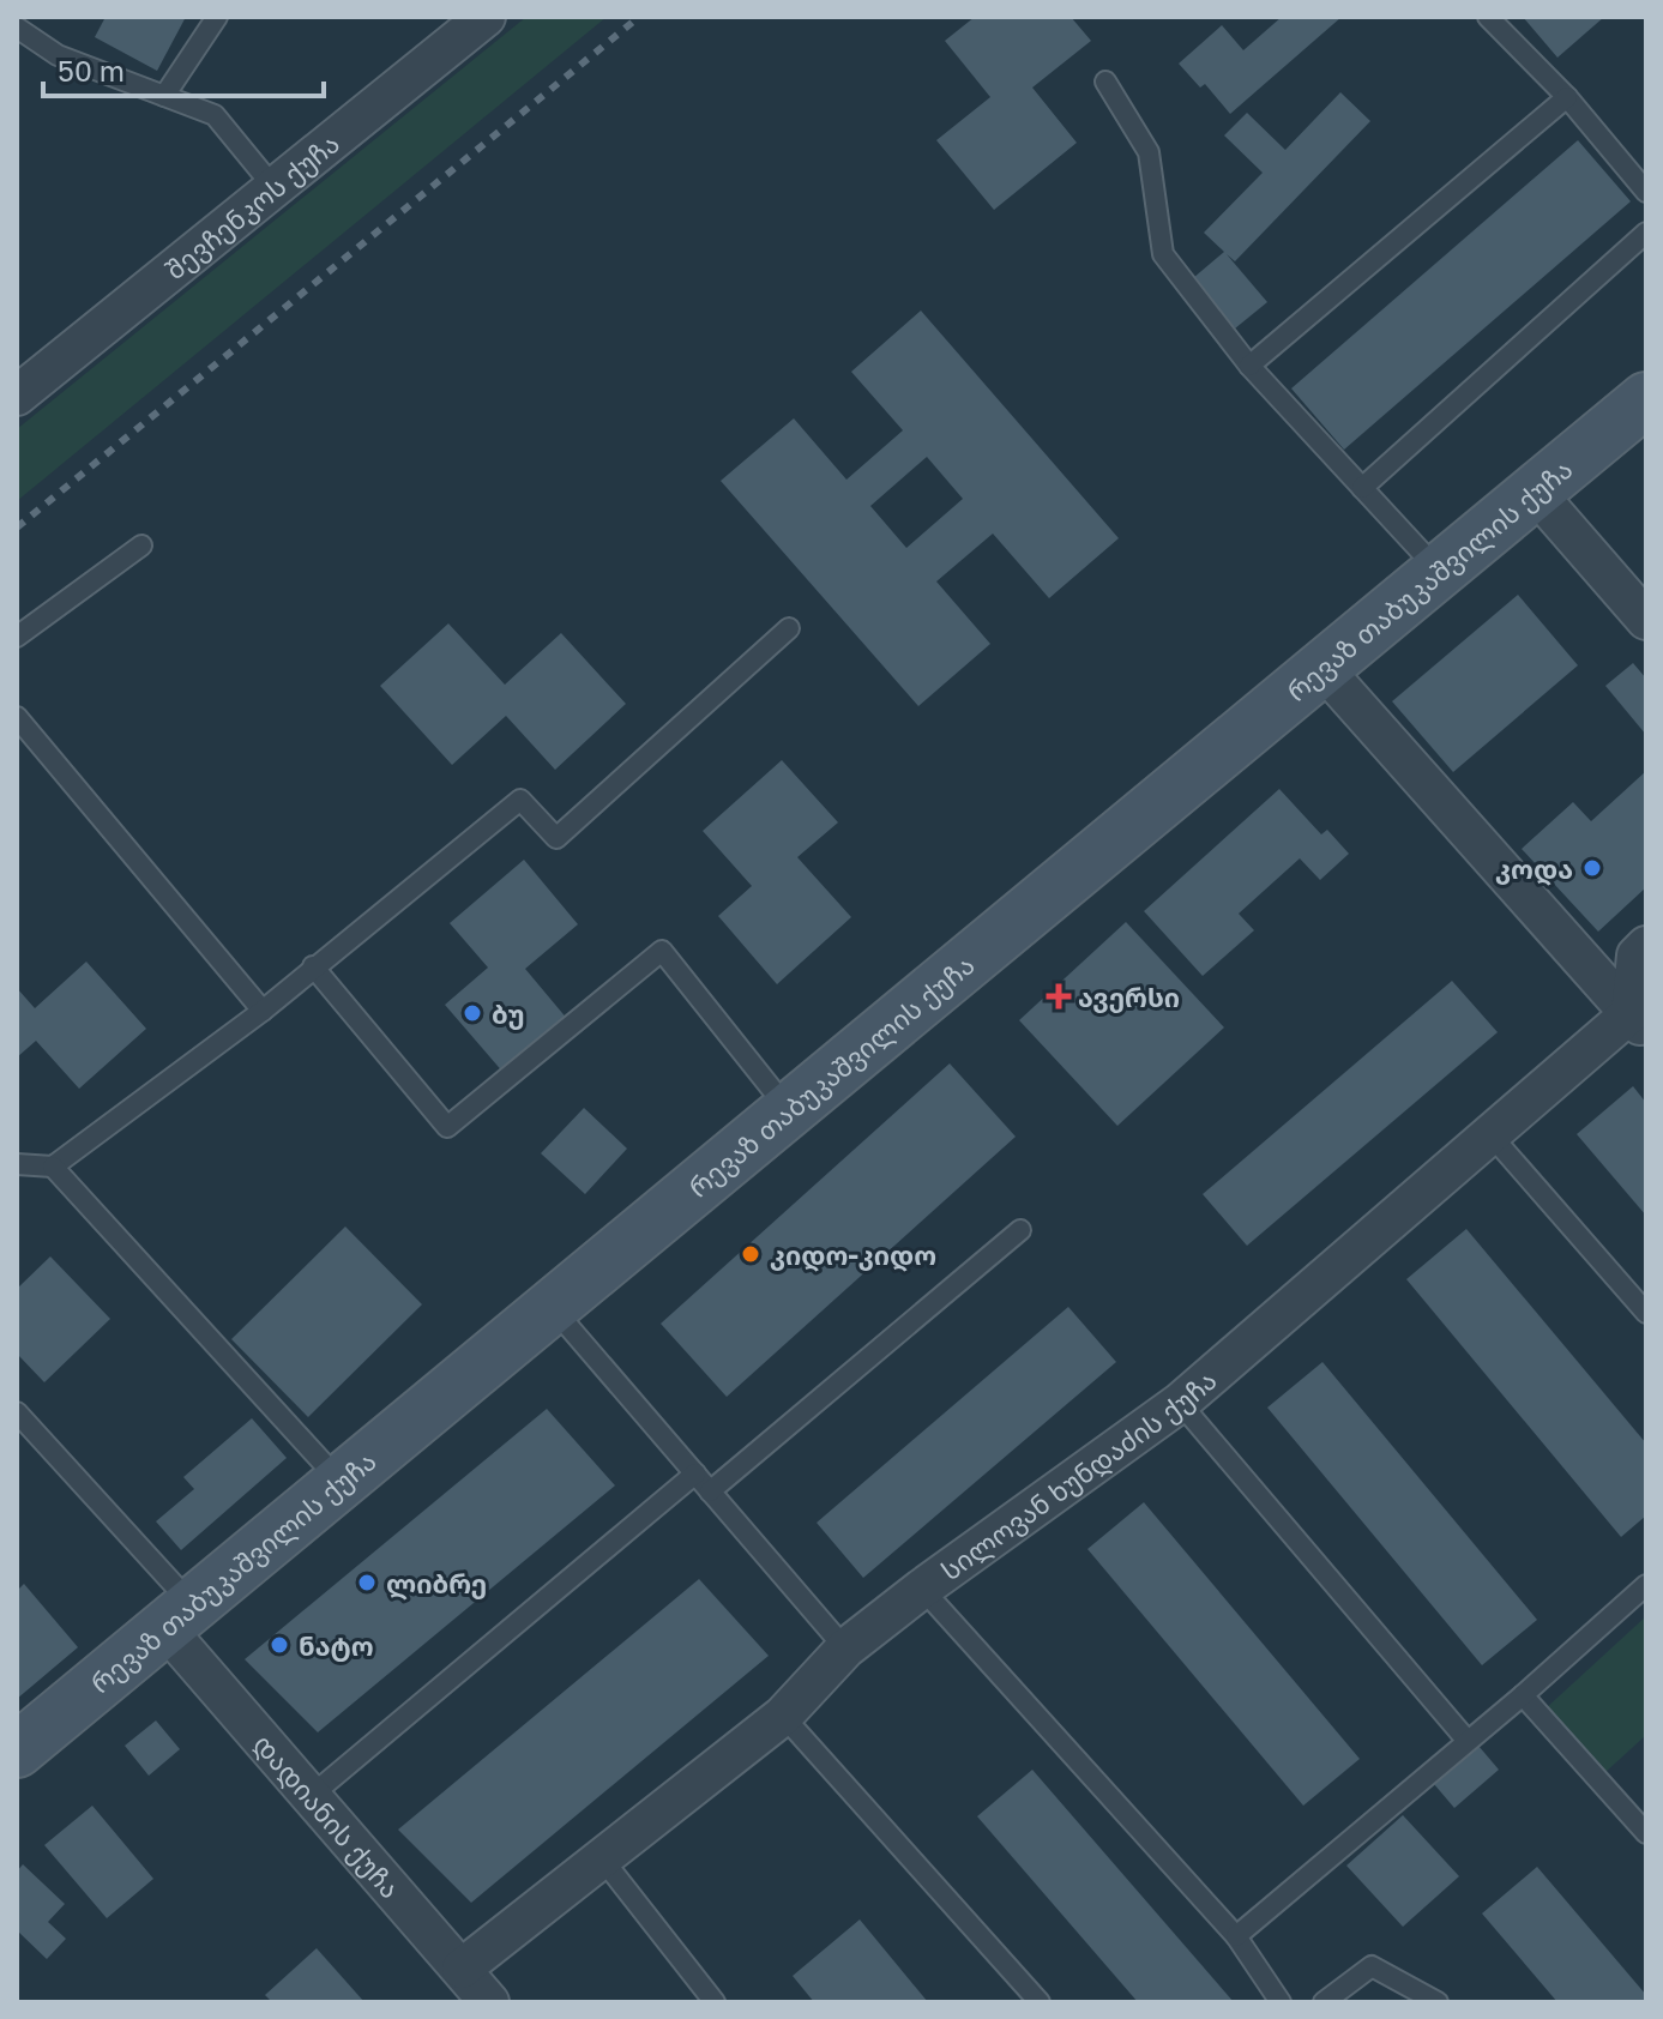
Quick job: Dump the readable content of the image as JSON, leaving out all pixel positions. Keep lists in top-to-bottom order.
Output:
{
  "streets": {
    "main road": ["რევაზ თაბუკაშვილის ქუჩა"],
    "street": ["შევჩენკოს ქუჩა", "სილოვან ხუნდაძის ქუჩა", "დადიანის ქუჩა"]
  },
  "crossings": [
    ["რევაზ თაბუკაშვილის ქუჩა", "დადიანის ქუჩა"],
    ["სილოვან ხუნდაძის ქუჩა", "დადიანის ქუჩა"]
  ],
  "places": {
    "other": [
      "კოდა",
      "ბუ",
      "კიდო-კიდო",
      "ლიბრე",
      "ნატო"
    ],
    "health": ["ავერსი"]
  },
  "scale_bar": "50 m"
}
